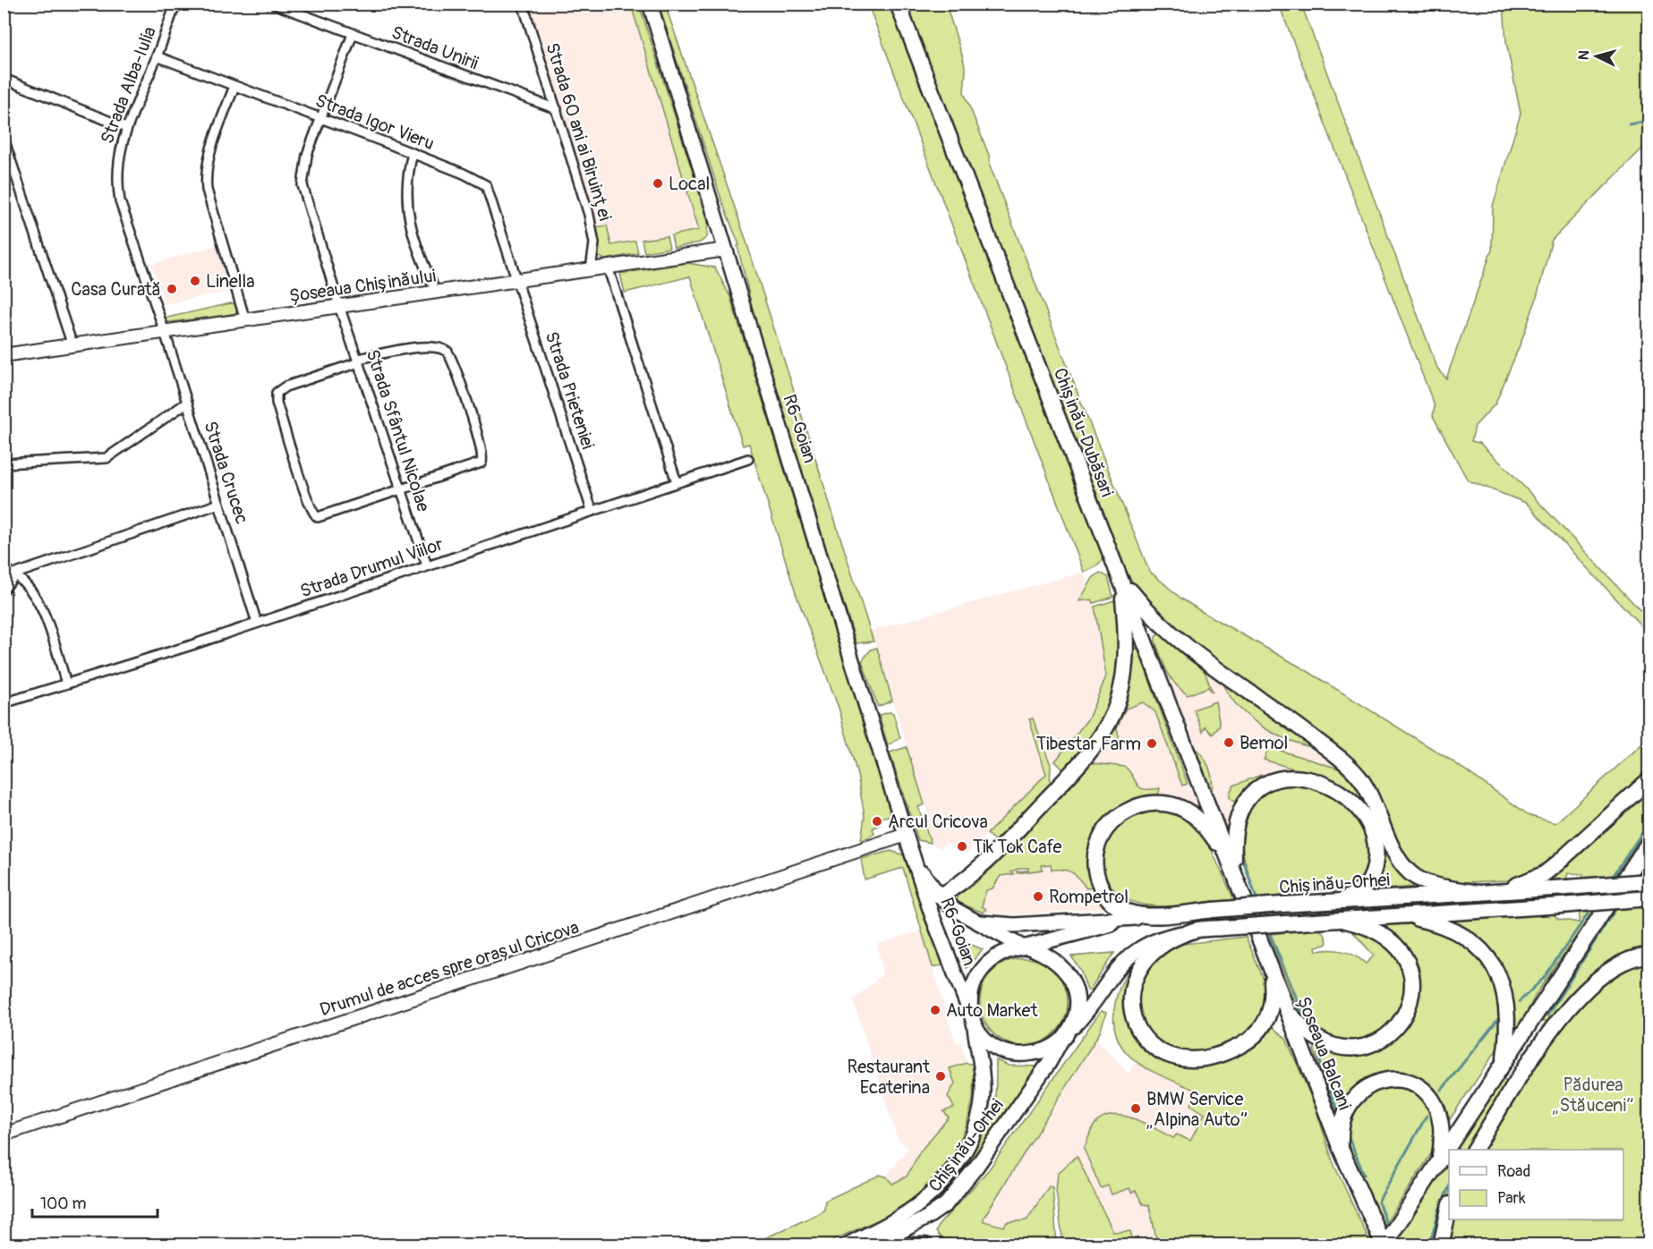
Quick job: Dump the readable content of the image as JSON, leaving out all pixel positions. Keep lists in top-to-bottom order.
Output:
{
  "streets": {
    "highway": ["Chișinău-Dubăsari", "Chișinău-Orhei", "Șoseaua Balcani"],
    "main road": ["R6-Goian"],
    "street": [
      "Strada Unirii",
      "Strada Alba-Iulia",
      "Strada Igor Vieru",
      "Strada 60 ani ai Biruinței",
      "Șoseaua Chișinăului",
      "Strada Prieteniei",
      "Strada Sfântul Nicolae",
      "Strada Crucec",
      "Strada Drumul Viilor",
      "Drumul de acces spre orașul Cricova"
    ]
  },
  "crossings": [
    ["Strada Unirii", "Strada 60 ani ai Biruinței"],
    ["Strada Unirii", "Strada Sfântul Nicolae"],
    ["Strada Alba-Iulia", "Strada Igor Vieru"],
    ["Strada Alba-Iulia", "Șoseaua Chișinăului"],
    ["Strada Alba-Iulia", "Strada Crucec"],
    ["Strada Igor Vieru", "Șoseaua Chișinăului"],
    ["Strada Igor Vieru", "Strada Prieteniei"],
    ["Strada Igor Vieru", "Strada Sfântul Nicolae"],
    ["Strada 60 ani ai Biruinței", "Șoseaua Chișinăului"],
    ["Șoseaua Chișinăului", "Strada Prieteniei"],
    ["Șoseaua Chișinăului", "R6-Goian"],
    ["Șoseaua Chișinăului", "Strada Sfântul Nicolae"],
    ["Șoseaua Chișinăului", "Strada Crucec"],
    ["Strada Prieteniei", "Strada Drumul Viilor"],
    ["R6-Goian", "Chișinău-Orhei"],
    ["R6-Goian", "Drumul de acces spre orașul Cricova"],
    ["Strada Sfântul Nicolae", "Strada Drumul Viilor"],
    ["Chișinău-Dubăsari", "Șoseaua Balcani"],
    ["Strada Crucec", "Strada Drumul Viilor"]
  ],
  "parks": ["Pădurea „Stăuceni”"],
  "places": [
    "Local",
    "Linella",
    "Casa Curată",
    "Bemol",
    "Tibestar Farm",
    "Arcul Cricova",
    "Tik Tok Cafe",
    "Rompetrol",
    "Auto Market",
    "Restaurant Ecaterina",
    "BMW Service „Alpina Auto”"
  ],
  "legend": ["Road", "Park"],
  "scale_bar": "100 m",
  "north": "left"
}
